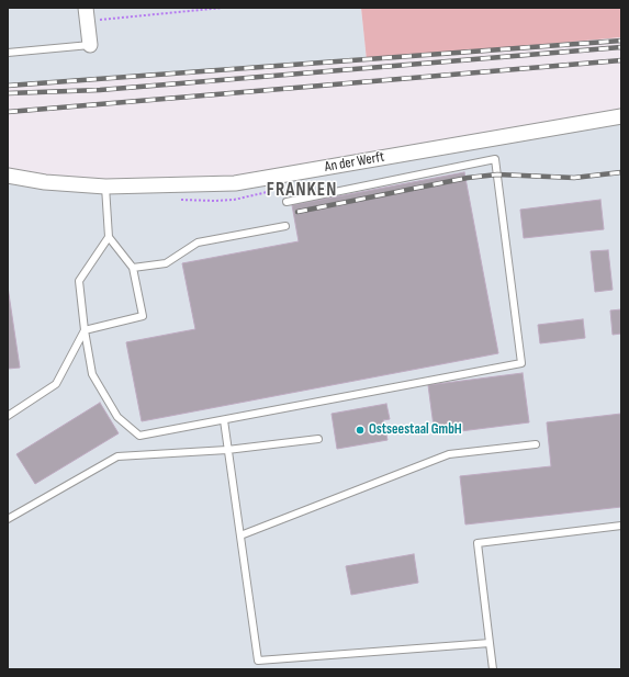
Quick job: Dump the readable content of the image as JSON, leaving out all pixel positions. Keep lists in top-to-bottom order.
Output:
{
  "streets": {
    "street": ["An der Werft"]
  },
  "districts": ["FRANKEN"],
  "places": ["Ostseestaal GmbH"]
}
